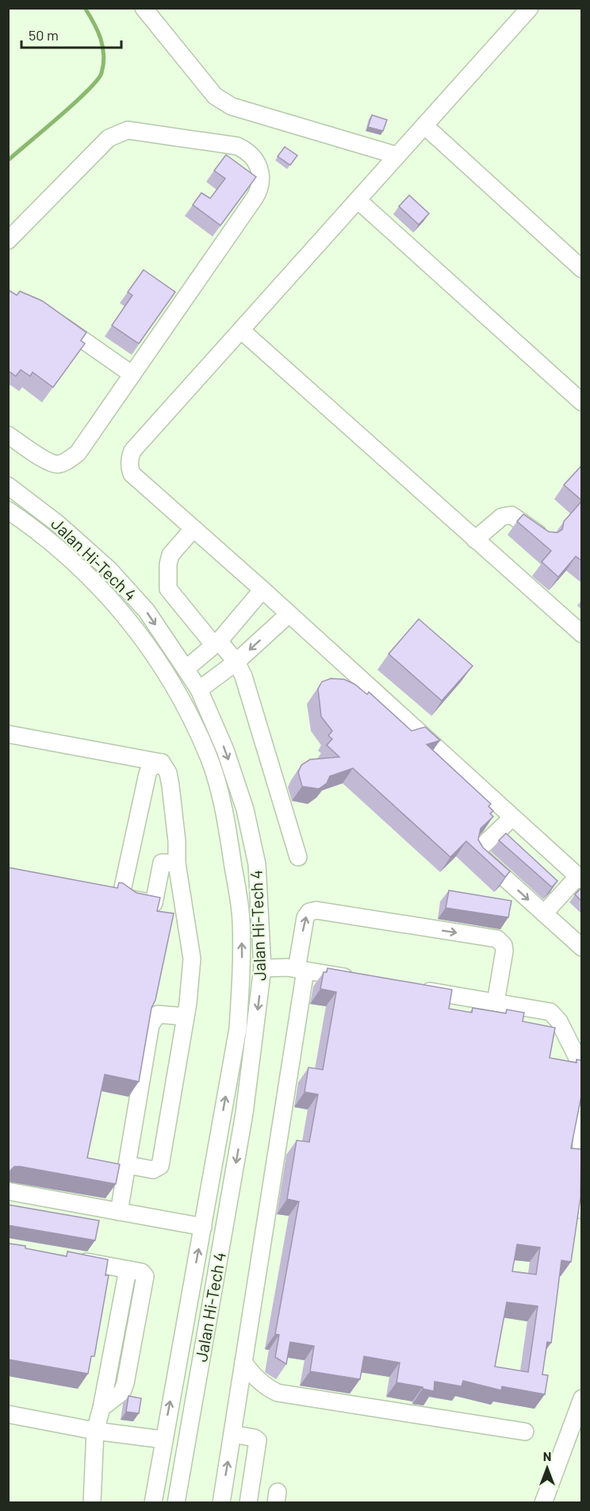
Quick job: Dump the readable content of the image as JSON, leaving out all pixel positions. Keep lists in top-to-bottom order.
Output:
{
  "streets": {
    "street": ["Jalan Hi-Tech 4"]
  },
  "scale_bar": "50 m",
  "north": "top"
}
